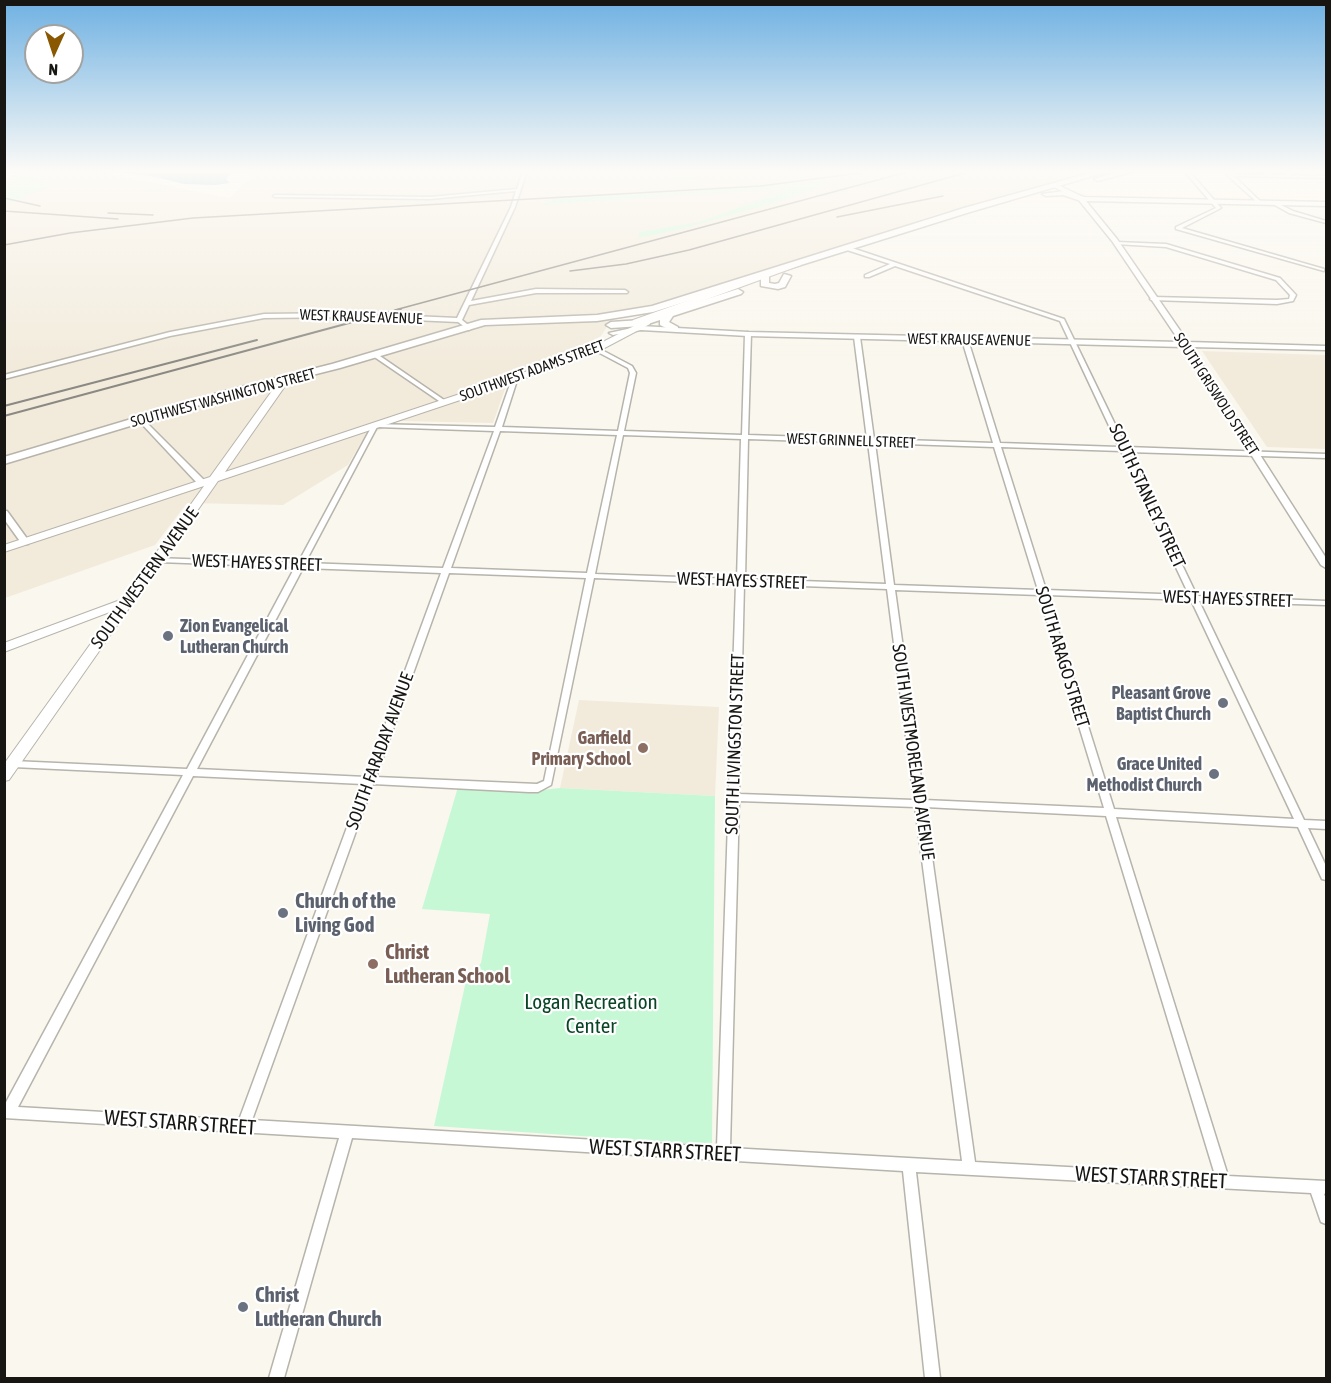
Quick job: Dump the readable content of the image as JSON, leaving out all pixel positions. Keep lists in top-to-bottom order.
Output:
{
  "streets": {
    "main road": ["SOUTHWEST ADAMS STREET", "SOUTHWEST WASHINGTON STREET", "SOUTH WESTERN AVENUE"],
    "street": [
      "WEST KRAUSE AVENUE",
      "SOUTH GRISWOLD STREET",
      "WEST GRINNELL STREET",
      "SOUTH STANLEY STREET",
      "WEST HAYES STREET",
      "SOUTH ARAGO STREET",
      "SOUTH LIVINGSTON STREET",
      "SOUTH FARADAY AVENUE",
      "SOUTH WESTMORELAND AVENUE",
      "WEST STARR STREET"
    ]
  },
  "crossings": [
    ["WEST KRAUSE AVENUE", "SOUTHWEST ADAMS STREET"],
    ["WEST KRAUSE AVENUE", "SOUTH GRISWOLD STREET"],
    ["WEST KRAUSE AVENUE", "SOUTHWEST WASHINGTON STREET"],
    ["WEST KRAUSE AVENUE", "SOUTH STANLEY STREET"],
    ["WEST KRAUSE AVENUE", "SOUTH ARAGO STREET"],
    ["WEST KRAUSE AVENUE", "SOUTH LIVINGSTON STREET"],
    ["WEST KRAUSE AVENUE", "SOUTH WESTMORELAND AVENUE"],
    ["SOUTHWEST ADAMS STREET", "SOUTHWEST WASHINGTON STREET"],
    ["SOUTHWEST ADAMS STREET", "WEST GRINNELL STREET"],
    ["SOUTHWEST ADAMS STREET", "SOUTH STANLEY STREET"],
    ["SOUTHWEST ADAMS STREET", "SOUTH WESTERN AVENUE"],
    ["SOUTHWEST ADAMS STREET", "SOUTH FARADAY AVENUE"],
    ["SOUTH GRISWOLD STREET", "WEST GRINNELL STREET"],
    ["SOUTHWEST WASHINGTON STREET", "SOUTH WESTERN AVENUE"],
    ["WEST GRINNELL STREET", "SOUTH STANLEY STREET"],
    ["WEST GRINNELL STREET", "SOUTH ARAGO STREET"],
    ["WEST GRINNELL STREET", "SOUTH LIVINGSTON STREET"],
    ["WEST GRINNELL STREET", "SOUTH FARADAY AVENUE"],
    ["WEST GRINNELL STREET", "SOUTH WESTMORELAND AVENUE"],
    ["SOUTH STANLEY STREET", "WEST HAYES STREET"],
    ["WEST HAYES STREET", "SOUTH WESTERN AVENUE"],
    ["WEST HAYES STREET", "SOUTH ARAGO STREET"],
    ["WEST HAYES STREET", "SOUTH LIVINGSTON STREET"],
    ["WEST HAYES STREET", "SOUTH FARADAY AVENUE"],
    ["WEST HAYES STREET", "SOUTH WESTMORELAND AVENUE"],
    ["SOUTH ARAGO STREET", "WEST STARR STREET"],
    ["SOUTH LIVINGSTON STREET", "WEST STARR STREET"],
    ["SOUTH FARADAY AVENUE", "WEST STARR STREET"],
    ["SOUTH WESTMORELAND AVENUE", "WEST STARR STREET"]
  ],
  "parks": ["Logan Recreation Center"],
  "places": [
    "Zion Evangelical Lutheran Church",
    "Pleasant Grove Baptist Church",
    "Garfield Primary School",
    "Grace United Methodist Church",
    "Church of the Living God",
    "Christ Lutheran School",
    "Christ Lutheran Church"
  ],
  "north": "bottom"
}
